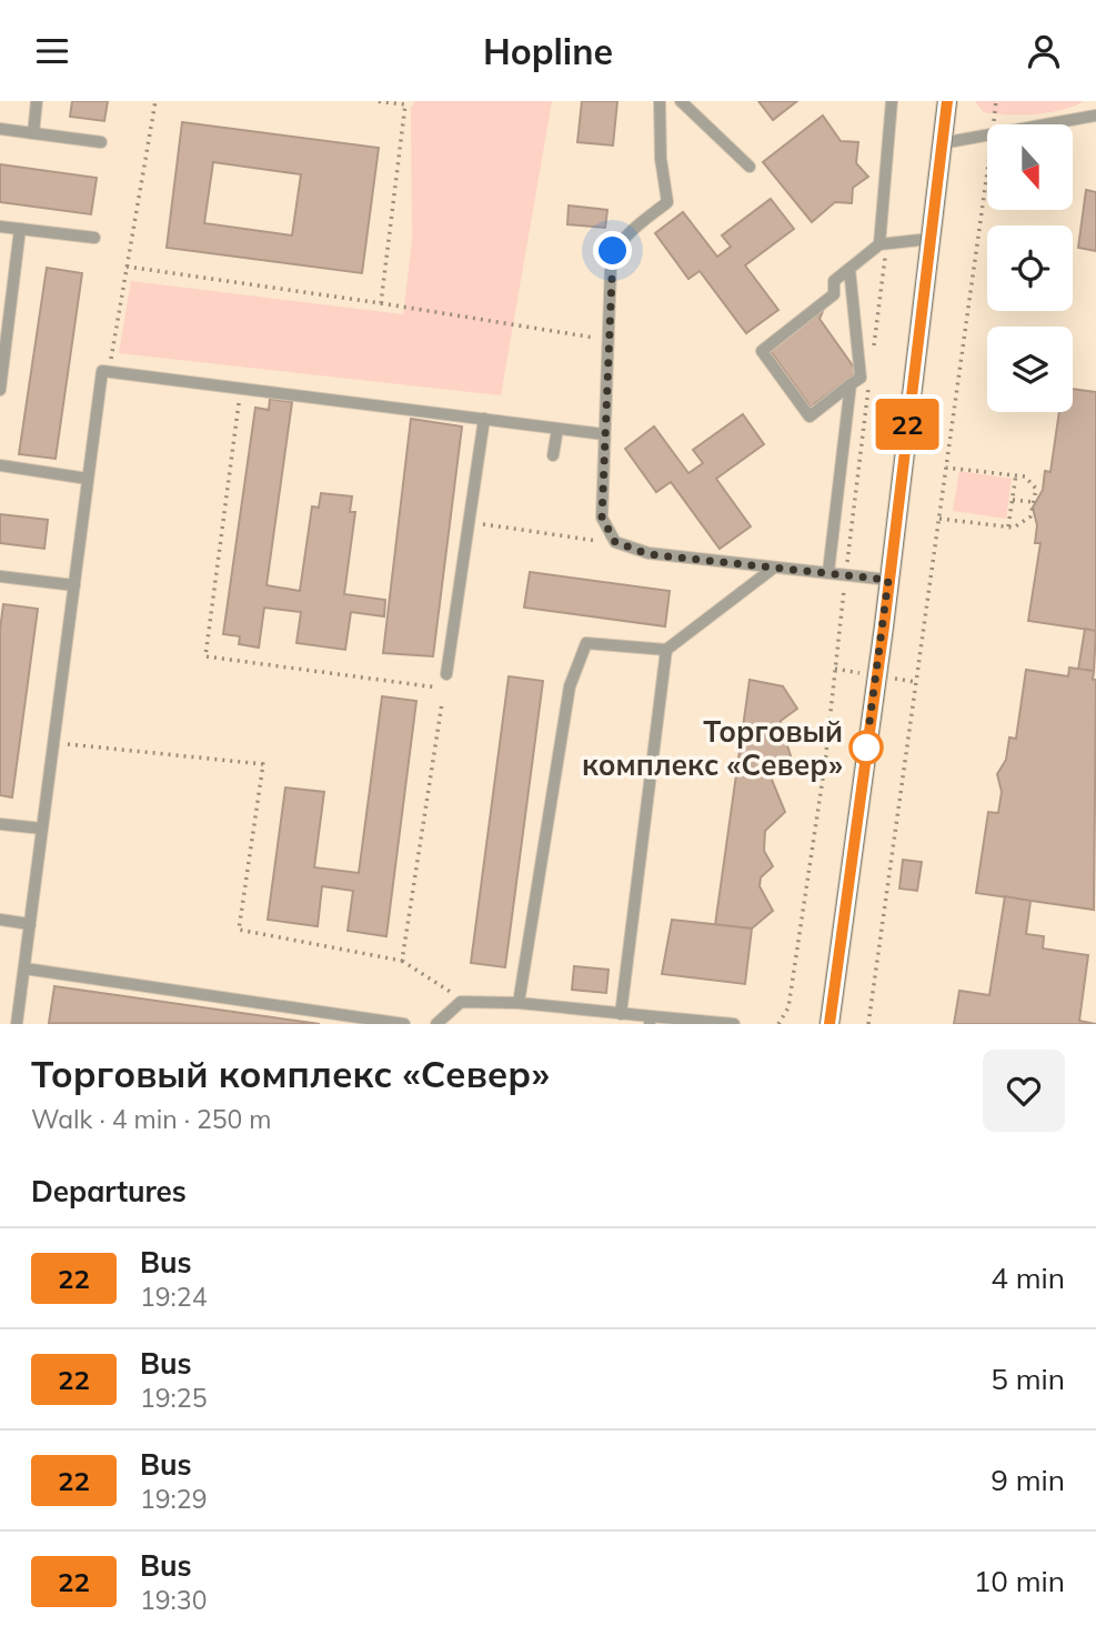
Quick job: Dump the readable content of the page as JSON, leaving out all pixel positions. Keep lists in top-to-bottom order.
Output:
{
  "places": ["Торговый комплекс «Север»"],
  "lines": ["bus line 22"],
  "north": "bottom",
  "page": {
    "header": "Hopline",
    "on_map": "22",
    "heading": [
      ["Торговый комплекс «Север»", "Walk · 4 min · 250 m"],
      "Departures"
    ],
    "list": [
      {
        "mark": "22",
        "name": "Bus",
        "note": "19:24",
        "value": "4 min"
      },
      {
        "mark": "22",
        "name": "Bus",
        "note": "19:25",
        "value": "5 min"
      },
      {
        "mark": "22",
        "name": "Bus",
        "note": "19:29",
        "value": "9 min"
      },
      {
        "mark": "22",
        "name": "Bus",
        "note": "19:30",
        "value": "10 min"
      }
    ]
  }
}
